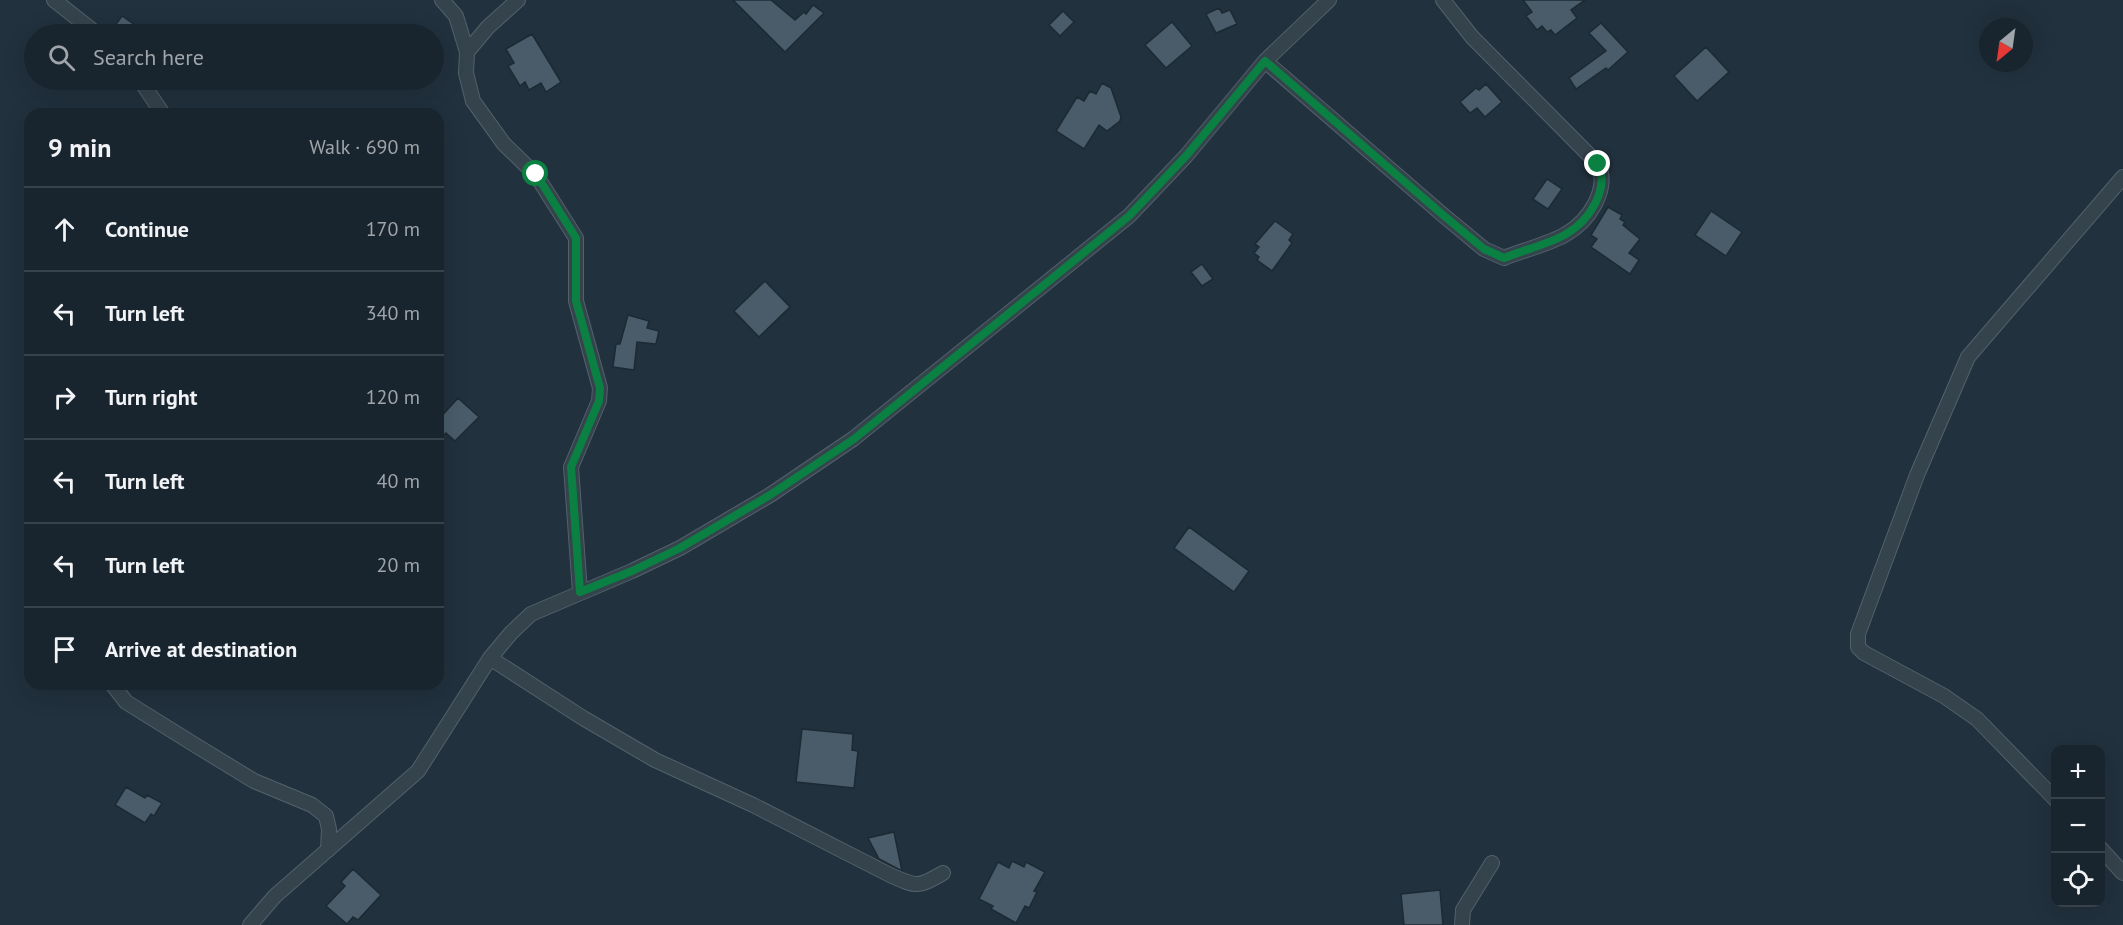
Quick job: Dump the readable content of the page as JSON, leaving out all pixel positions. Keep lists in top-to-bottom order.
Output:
{
  "north": "bottom left",
  "page": {
    "search": "Search here",
    "heading": ["9 min", "Walk · 690 m"],
    "list": [
      ["Continue", "170 m"],
      ["Turn left", "340 m"],
      ["Turn right", "120 m"],
      ["Turn left", "40 m"],
      ["Turn left", "20 m"],
      "Arrive at destination"
    ],
    "map_buttons": ["+", "−"]
  }
}
